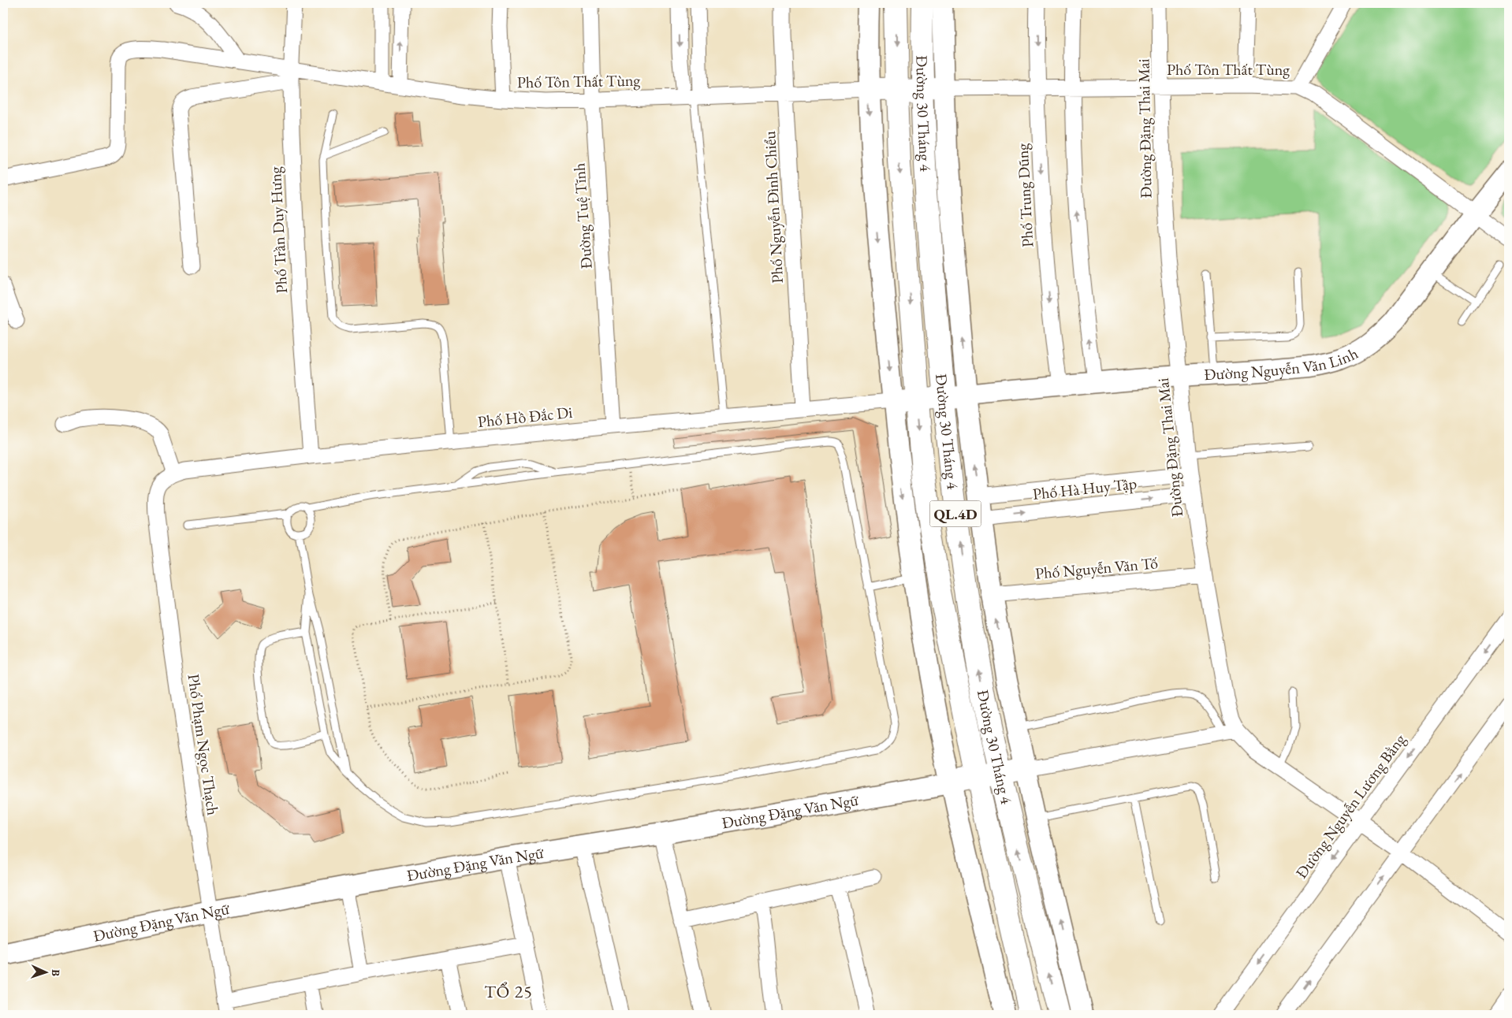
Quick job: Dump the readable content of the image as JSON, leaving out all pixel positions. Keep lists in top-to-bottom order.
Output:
{
  "streets": {
    "highway": ["Đường 30 Tháng 4", "QL.4D"],
    "street": [
      "Phố Tôn Thất Tùng",
      "Đường Đặng Thai Mai",
      "Phố Trung Dũng",
      "Phố Nguyễn Đình Chiểu",
      "Đường Tuệ Tĩnh",
      "Phố Trần Duy Hưng",
      "Đường Nguyễn Văn Linh",
      "Phố Hồ Đắc Di",
      "Phố Hà Huy Tập",
      "Phố Nguyễn Văn Tố",
      "Phố Phạm Ngọc Thạch",
      "Đường Nguyễn Lương Bằng",
      "Đường Đặng Văn Ngữ"
    ]
  },
  "crossings": [
    ["Phố Tôn Thất Tùng", "Đường 30 Tháng 4"],
    ["Phố Tôn Thất Tùng", "Đường Đặng Thai Mai"],
    ["Phố Tôn Thất Tùng", "Phố Trung Dũng"],
    ["Phố Tôn Thất Tùng", "Phố Nguyễn Đình Chiểu"],
    ["Phố Tôn Thất Tùng", "Đường Tuệ Tĩnh"],
    ["Phố Tôn Thất Tùng", "Phố Trần Duy Hưng"],
    ["Phố Tôn Thất Tùng", "Đường Nguyễn Văn Linh"],
    ["Phố Tôn Thất Tùng", "QL.4D"],
    ["Đường 30 Tháng 4", "Đường Nguyễn Văn Linh"],
    ["Đường 30 Tháng 4", "Phố Hà Huy Tập"],
    ["Đường 30 Tháng 4", "Phố Nguyễn Văn Tố"],
    ["Đường Đặng Thai Mai", "Đường Nguyễn Văn Linh"],
    ["Đường Đặng Thai Mai", "Phố Hà Huy Tập"],
    ["Đường Đặng Thai Mai", "Phố Nguyễn Văn Tố"],
    ["Đường Đặng Thai Mai", "Đường Nguyễn Lương Bằng"],
    ["Phố Trung Dũng", "Đường Nguyễn Văn Linh"],
    ["Phố Nguyễn Đình Chiểu", "Phố Hồ Đắc Di"],
    ["Đường Tuệ Tĩnh", "Phố Hồ Đắc Di"],
    ["Phố Trần Duy Hưng", "Phố Hồ Đắc Di"],
    ["Phố Hồ Đắc Di", "QL.4D"],
    ["Phố Hồ Đắc Di", "Phố Phạm Ngọc Thạch"],
    ["QL.4D", "Đường Đặng Văn Ngữ"],
    ["Phố Phạm Ngọc Thạch", "Đường Đặng Văn Ngữ"]
  ],
  "districts": ["TỔ 25"],
  "north": "right"
}
